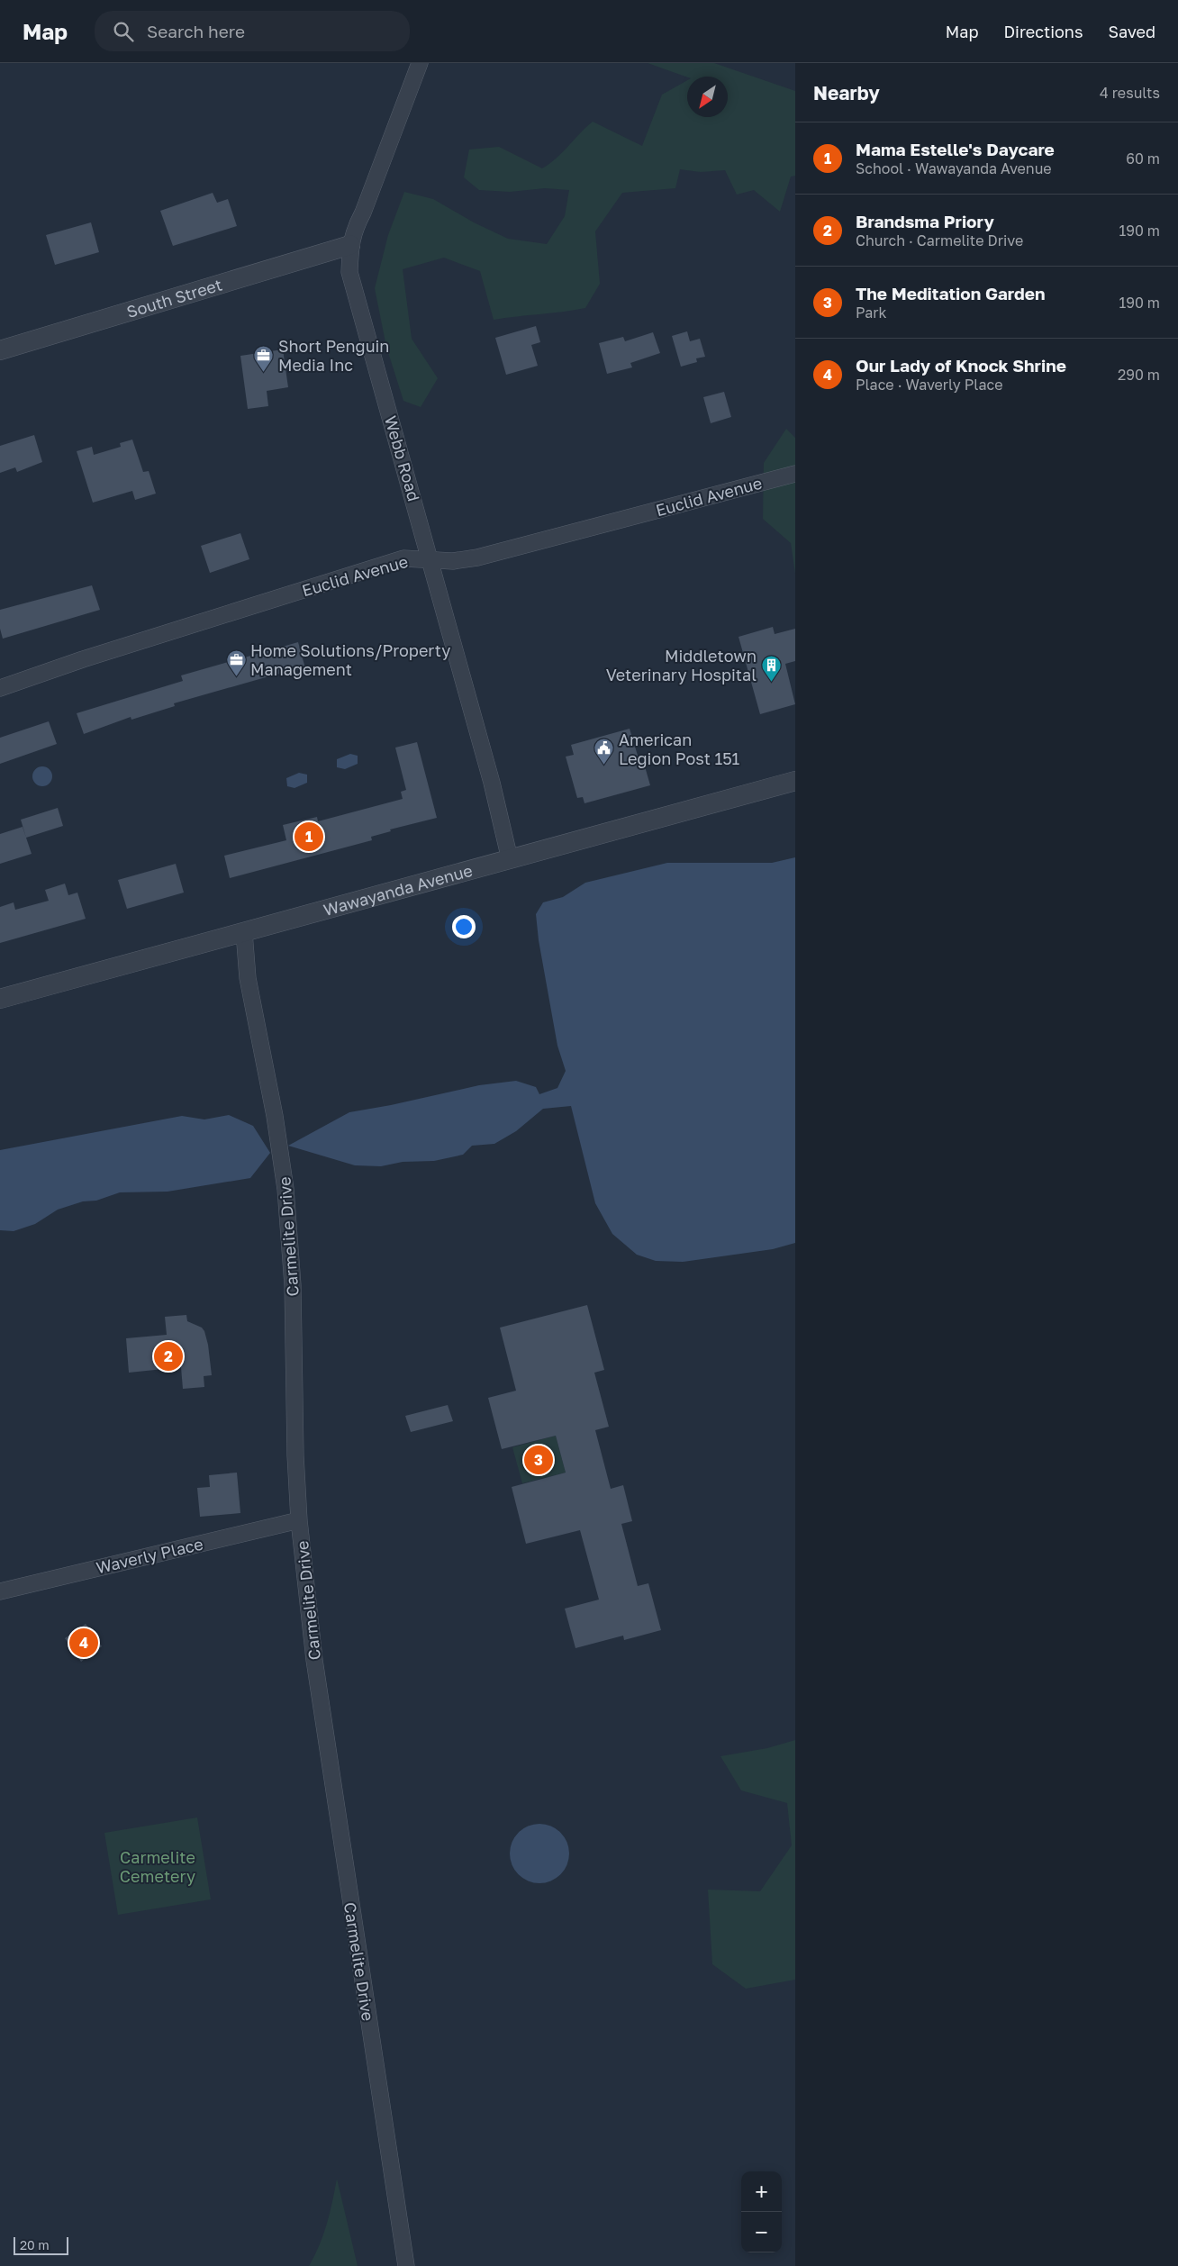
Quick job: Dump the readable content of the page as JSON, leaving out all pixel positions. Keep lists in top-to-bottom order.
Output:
{
  "streets": {
    "street": [
      "South Street",
      "Webb Road",
      "Euclid Avenue",
      "Wawayanda Avenue",
      "Carmelite Drive",
      "Waverly Place"
    ]
  },
  "crossings": [
    ["South Street", "Webb Road"],
    ["Webb Road", "Euclid Avenue"],
    ["Webb Road", "Wawayanda Avenue"],
    ["Wawayanda Avenue", "Carmelite Drive"],
    ["Carmelite Drive", "Waverly Place"]
  ],
  "parks": ["Carmelite Cemetery"],
  "places": {
    "office": ["Short Penguin Media Inc", "Home Solutions/Property Management"],
    "building": ["Middletown Veterinary Hospital"],
    "public building": ["American Legion Post 151"]
  },
  "scale_bar": "20 m",
  "north": "bottom left",
  "page": {
    "header": "Map",
    "search": "Search here",
    "nav": ["Map", "Directions", "Saved"],
    "heading": ["Nearby", "4 results"],
    "list": [
      {
        "mark": "1",
        "name": "Mama Estelle's Daycare",
        "note": "School · Wawayanda Avenue",
        "value": "60 m"
      },
      {
        "mark": "2",
        "name": "Brandsma Priory",
        "note": "Church · Carmelite Drive",
        "value": "190 m"
      },
      {
        "mark": "3",
        "name": "The Meditation Garden",
        "note": "Park",
        "value": "190 m"
      },
      {
        "mark": "4",
        "name": "Our Lady of Knock Shrine",
        "note": "Place · Waverly Place",
        "value": "290 m"
      }
    ],
    "pins": [
      "1",
      "2",
      "3",
      "4"
    ],
    "map_buttons": ["+", "−"],
    "scale": "20 m"
  }
}
